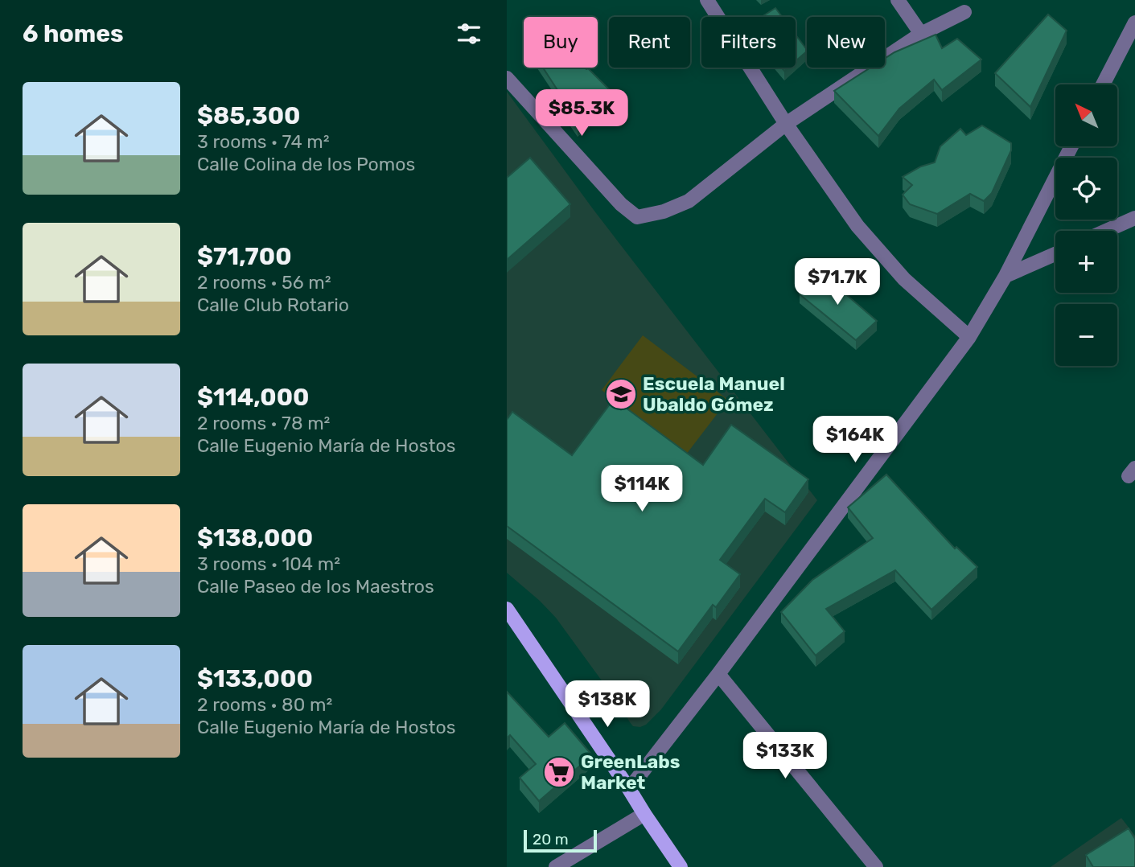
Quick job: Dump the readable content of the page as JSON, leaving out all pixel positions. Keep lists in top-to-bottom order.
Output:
{
  "places": {
    "school or university": ["Escuela Manuel Ubaldo Gómez"],
    "supermarket": ["GreenLabs Market"]
  },
  "scale_bar": "20 m",
  "north": "top left",
  "page": {
    "heading": "6 homes",
    "chip": [
      "Buy",
      "Rent",
      "Filters",
      "New"
    ],
    "list": [
      {
        "name": "$85,300",
        "note": "3 rooms · 74 m² · Calle Colina de los Pomos"
      },
      {
        "name": "$71,700",
        "note": "2 rooms · 56 m² · Calle Club Rotario"
      },
      {
        "name": "$114,000",
        "note": "2 rooms · 78 m² · Calle Eugenio María de Hostos"
      },
      {
        "name": "$138,000",
        "note": "3 rooms · 104 m² · Calle Paseo de los Maestros"
      },
      {
        "name": "$133,000",
        "note": "2 rooms · 80 m² · Calle Eugenio María de Hostos"
      }
    ],
    "map_buttons": ["+", "−"],
    "price": [
      "$85.3K",
      "$71.7K",
      "$164K",
      "$114K",
      "$138K",
      "$133K"
    ],
    "scale": "20 m"
  }
}
